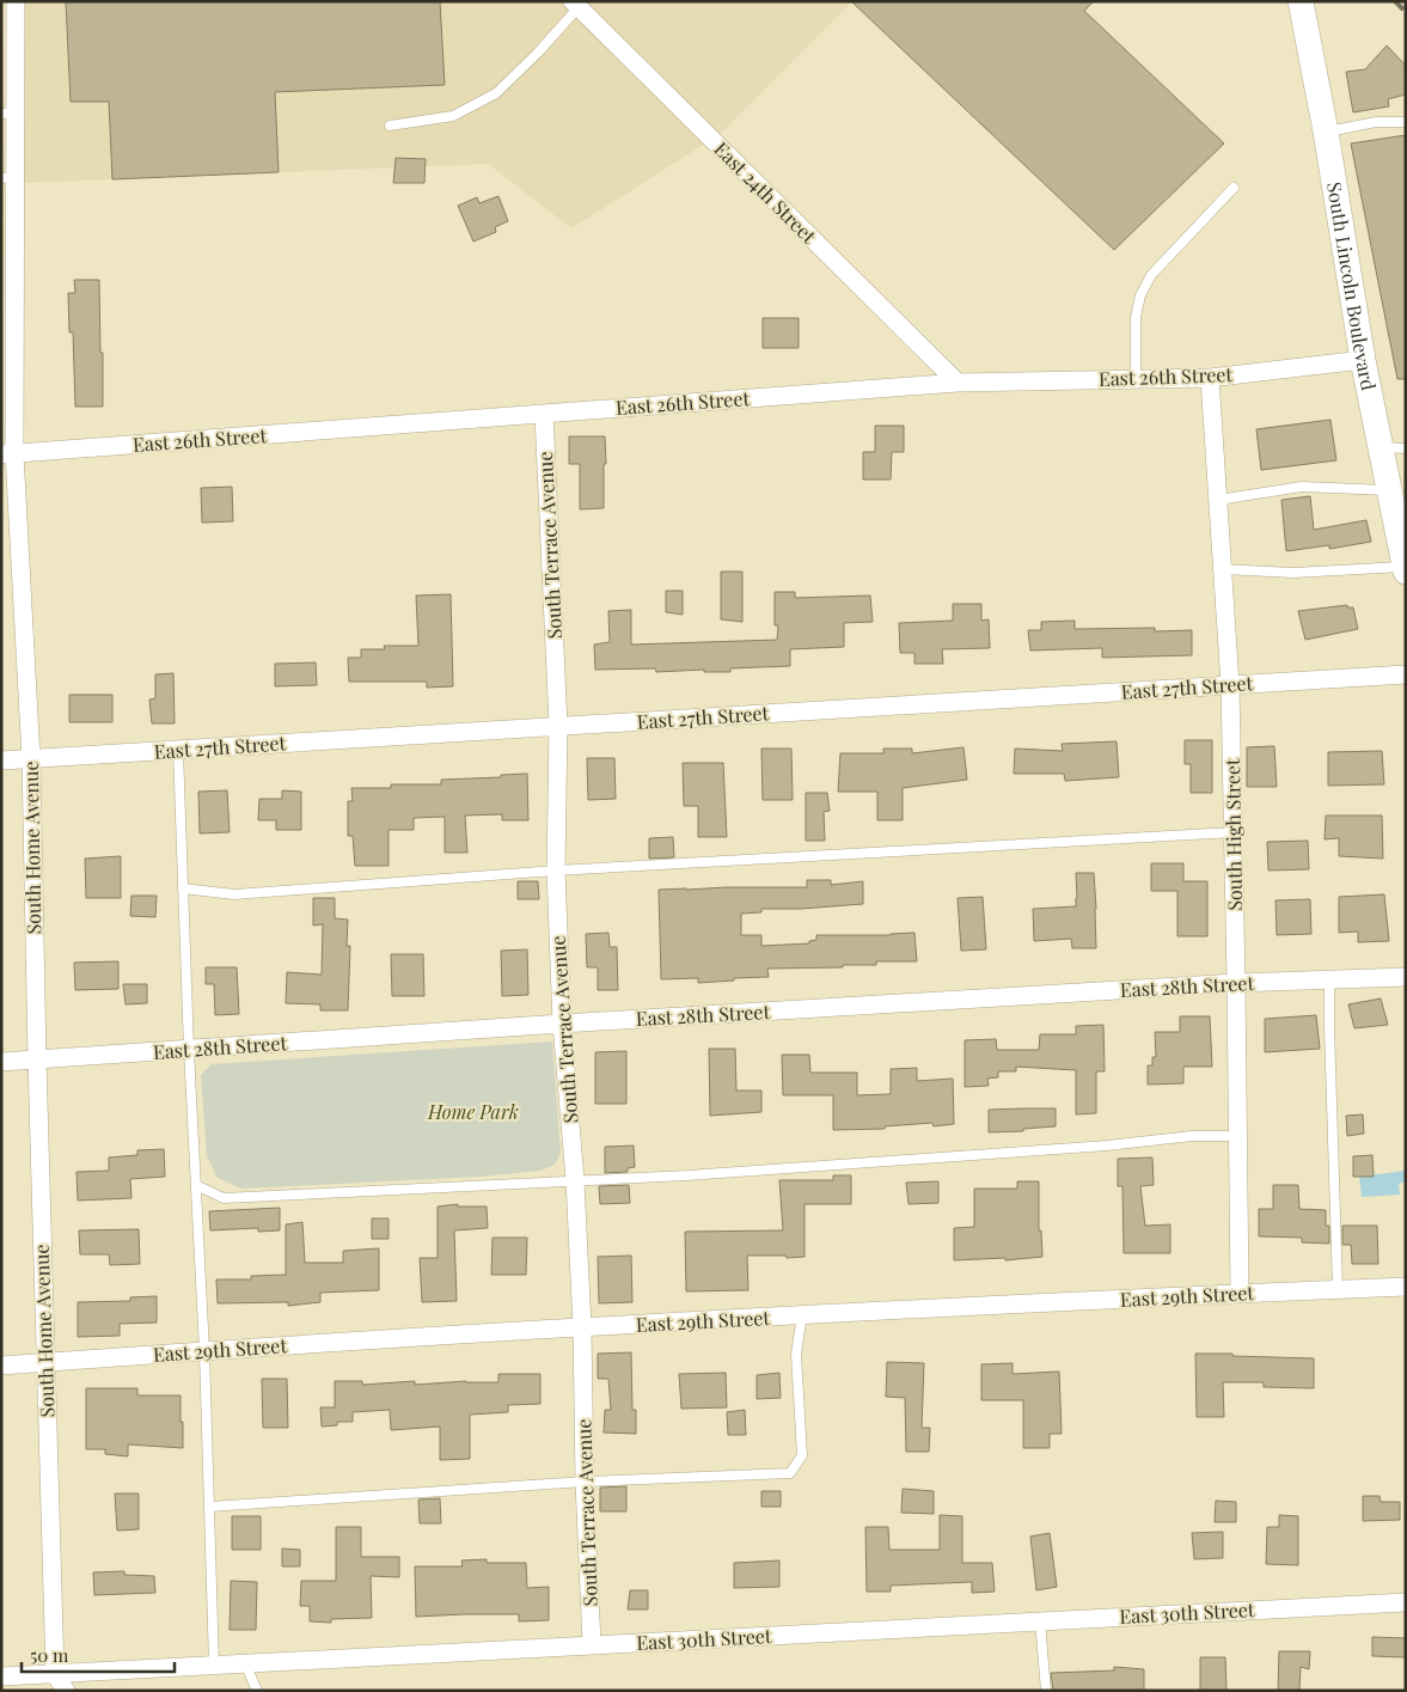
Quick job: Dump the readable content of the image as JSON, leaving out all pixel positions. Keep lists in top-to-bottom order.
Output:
{
  "streets": {
    "street": [
      "East 24th Street",
      "South Lincoln Boulevard",
      "East 26th Street",
      "South Terrace Avenue",
      "East 27th Street",
      "South High Street",
      "South Home Avenue",
      "East 28th Street",
      "East 29th Street",
      "East 30th Street"
    ]
  },
  "crossings": [
    ["East 24th Street", "East 26th Street"],
    ["South Lincoln Boulevard", "East 26th Street"],
    ["East 26th Street", "South Terrace Avenue"],
    ["East 26th Street", "South High Street"],
    ["East 26th Street", "South Home Avenue"],
    ["South Terrace Avenue", "East 27th Street"],
    ["South Terrace Avenue", "East 28th Street"],
    ["South Terrace Avenue", "East 29th Street"],
    ["South Terrace Avenue", "East 30th Street"],
    ["East 27th Street", "South High Street"],
    ["East 27th Street", "South Home Avenue"],
    ["South High Street", "East 28th Street"],
    ["South High Street", "East 29th Street"],
    ["South Home Avenue", "East 28th Street"],
    ["South Home Avenue", "East 29th Street"],
    ["South Home Avenue", "East 30th Street"]
  ],
  "parks": ["Home Park"],
  "scale_bar": "50 m"
}
